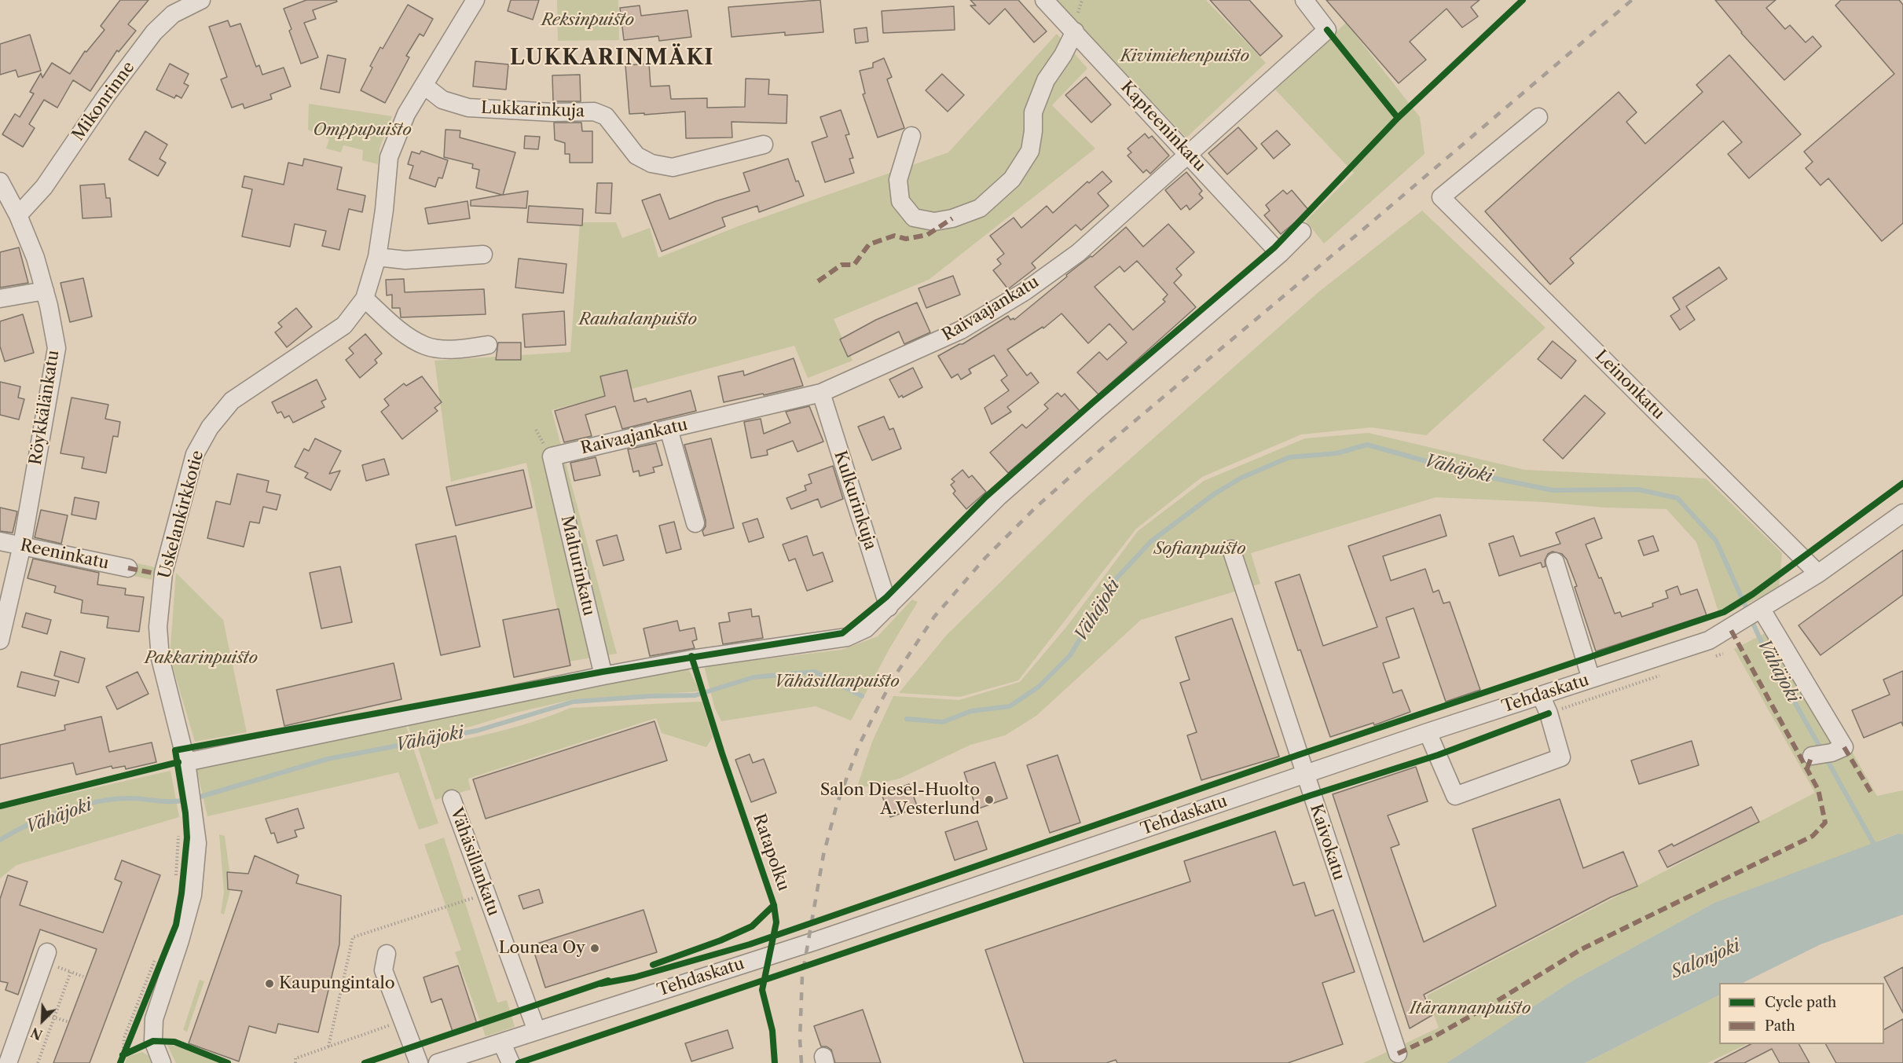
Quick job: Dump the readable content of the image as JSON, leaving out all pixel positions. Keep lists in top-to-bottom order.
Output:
{
  "streets": {
    "street": [
      "Mikonrinne",
      "Lukkarinkuja",
      "Kapteeninkatu",
      "Raivaajankatu",
      "Leinonkatu",
      "Röykkälänkatu",
      "Kulkurinkuja",
      "Uskelankirkkotie",
      "Reeninkatu",
      "Malturinkatu",
      "Tehdaskatu",
      "Kaivokatu",
      "Vähäsillankatu"
    ],
    "cycle path": ["Ratapolku"]
  },
  "crossings": [
    ["Mikonrinne", "Röykkälänkatu"],
    ["Lukkarinkuja", "Uskelankirkkotie"],
    ["Kapteeninkatu", "Raivaajankatu"],
    ["Raivaajankatu", "Kulkurinkuja"],
    ["Raivaajankatu", "Malturinkatu"],
    ["Leinonkatu", "Tehdaskatu"],
    ["Röykkälänkatu", "Reeninkatu"],
    ["Tehdaskatu", "Kaivokatu"],
    ["Tehdaskatu", "Vähäsillankatu"]
  ],
  "districts": ["LUKKARINMÄKI"],
  "water": ["Vähäjoki", "Salonjoki"],
  "parks": [
    "Reksinpuisto",
    "Kivimiehenpuisto",
    "Omppupuisto",
    "Rauhalanpuisto",
    "Sofianpuisto",
    "Pakkarinpuisto",
    "Vähäsillanpuisto",
    "Itärannanpuisto"
  ],
  "places": ["Salon Diesel-Huolto A.Vesterlund", "Lounea Oy", "Kaupungintalo"],
  "legend": ["Cycle path", "Path"],
  "north": "bottom left"
}
